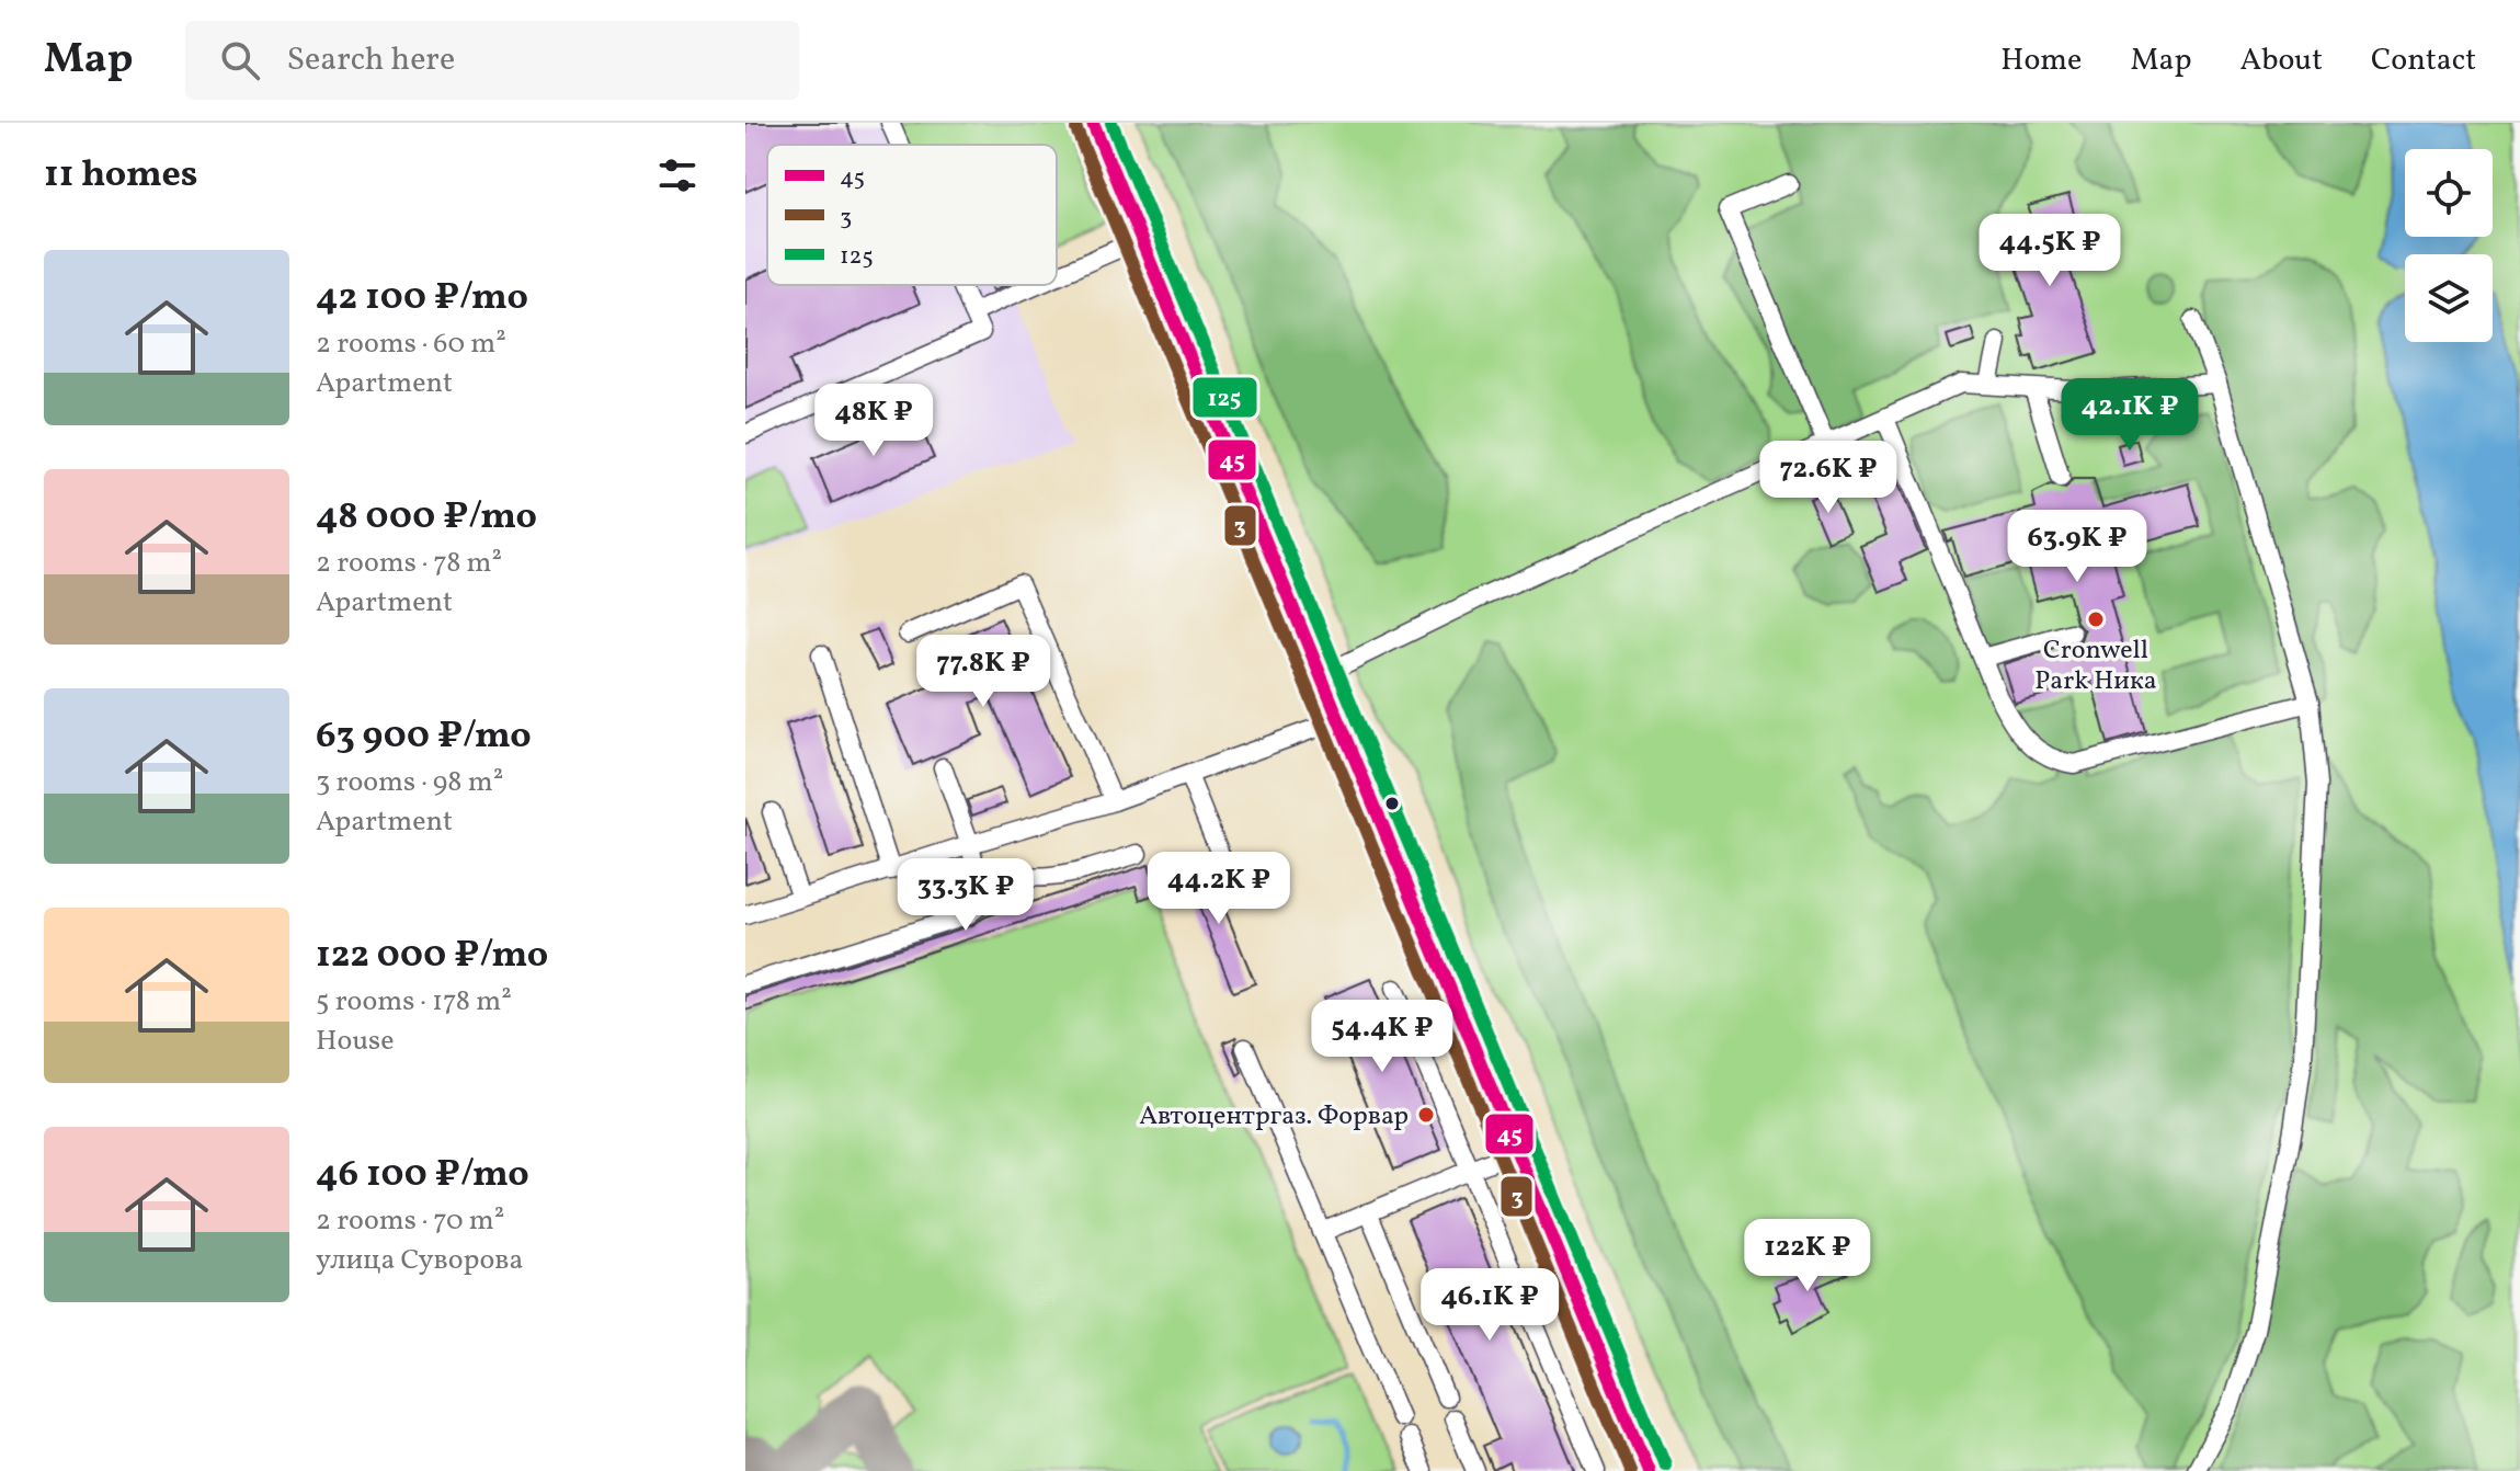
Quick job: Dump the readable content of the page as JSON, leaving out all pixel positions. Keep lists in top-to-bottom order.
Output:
{
  "places": ["Cronwell Park Ника", "Автоцентргаз. Форвар"],
  "lines": ["transit line 45", "transit line 125", "transit line 3"],
  "legend": ["45", "3", "125"],
  "page": {
    "header": "Map",
    "search": "Search here",
    "nav": [
      "Home",
      "Map",
      "About",
      "Contact"
    ],
    "heading": "11 homes",
    "price": [
      "44.5K ₽",
      "42.1K ₽",
      "48K ₽",
      "72.6K ₽",
      "63.9K ₽",
      "77.8K ₽",
      "44.2K ₽",
      "33.3K ₽",
      "54.4K ₽",
      "122K ₽",
      "46.1K ₽"
    ],
    "list": [
      {
        "name": "42 100 ₽/mo",
        "note": "2 rooms · 60 m² · Apartment"
      },
      {
        "name": "48 000 ₽/mo",
        "note": "2 rooms · 78 m² · Apartment"
      },
      {
        "name": "63 900 ₽/mo",
        "note": "3 rooms · 98 m² · Apartment"
      },
      {
        "name": "122 000 ₽/mo",
        "note": "5 rooms · 178 m² · House"
      },
      {
        "name": "46 100 ₽/mo",
        "note": "2 rooms · 70 m² · улица Суворова"
      }
    ]
  }
}
